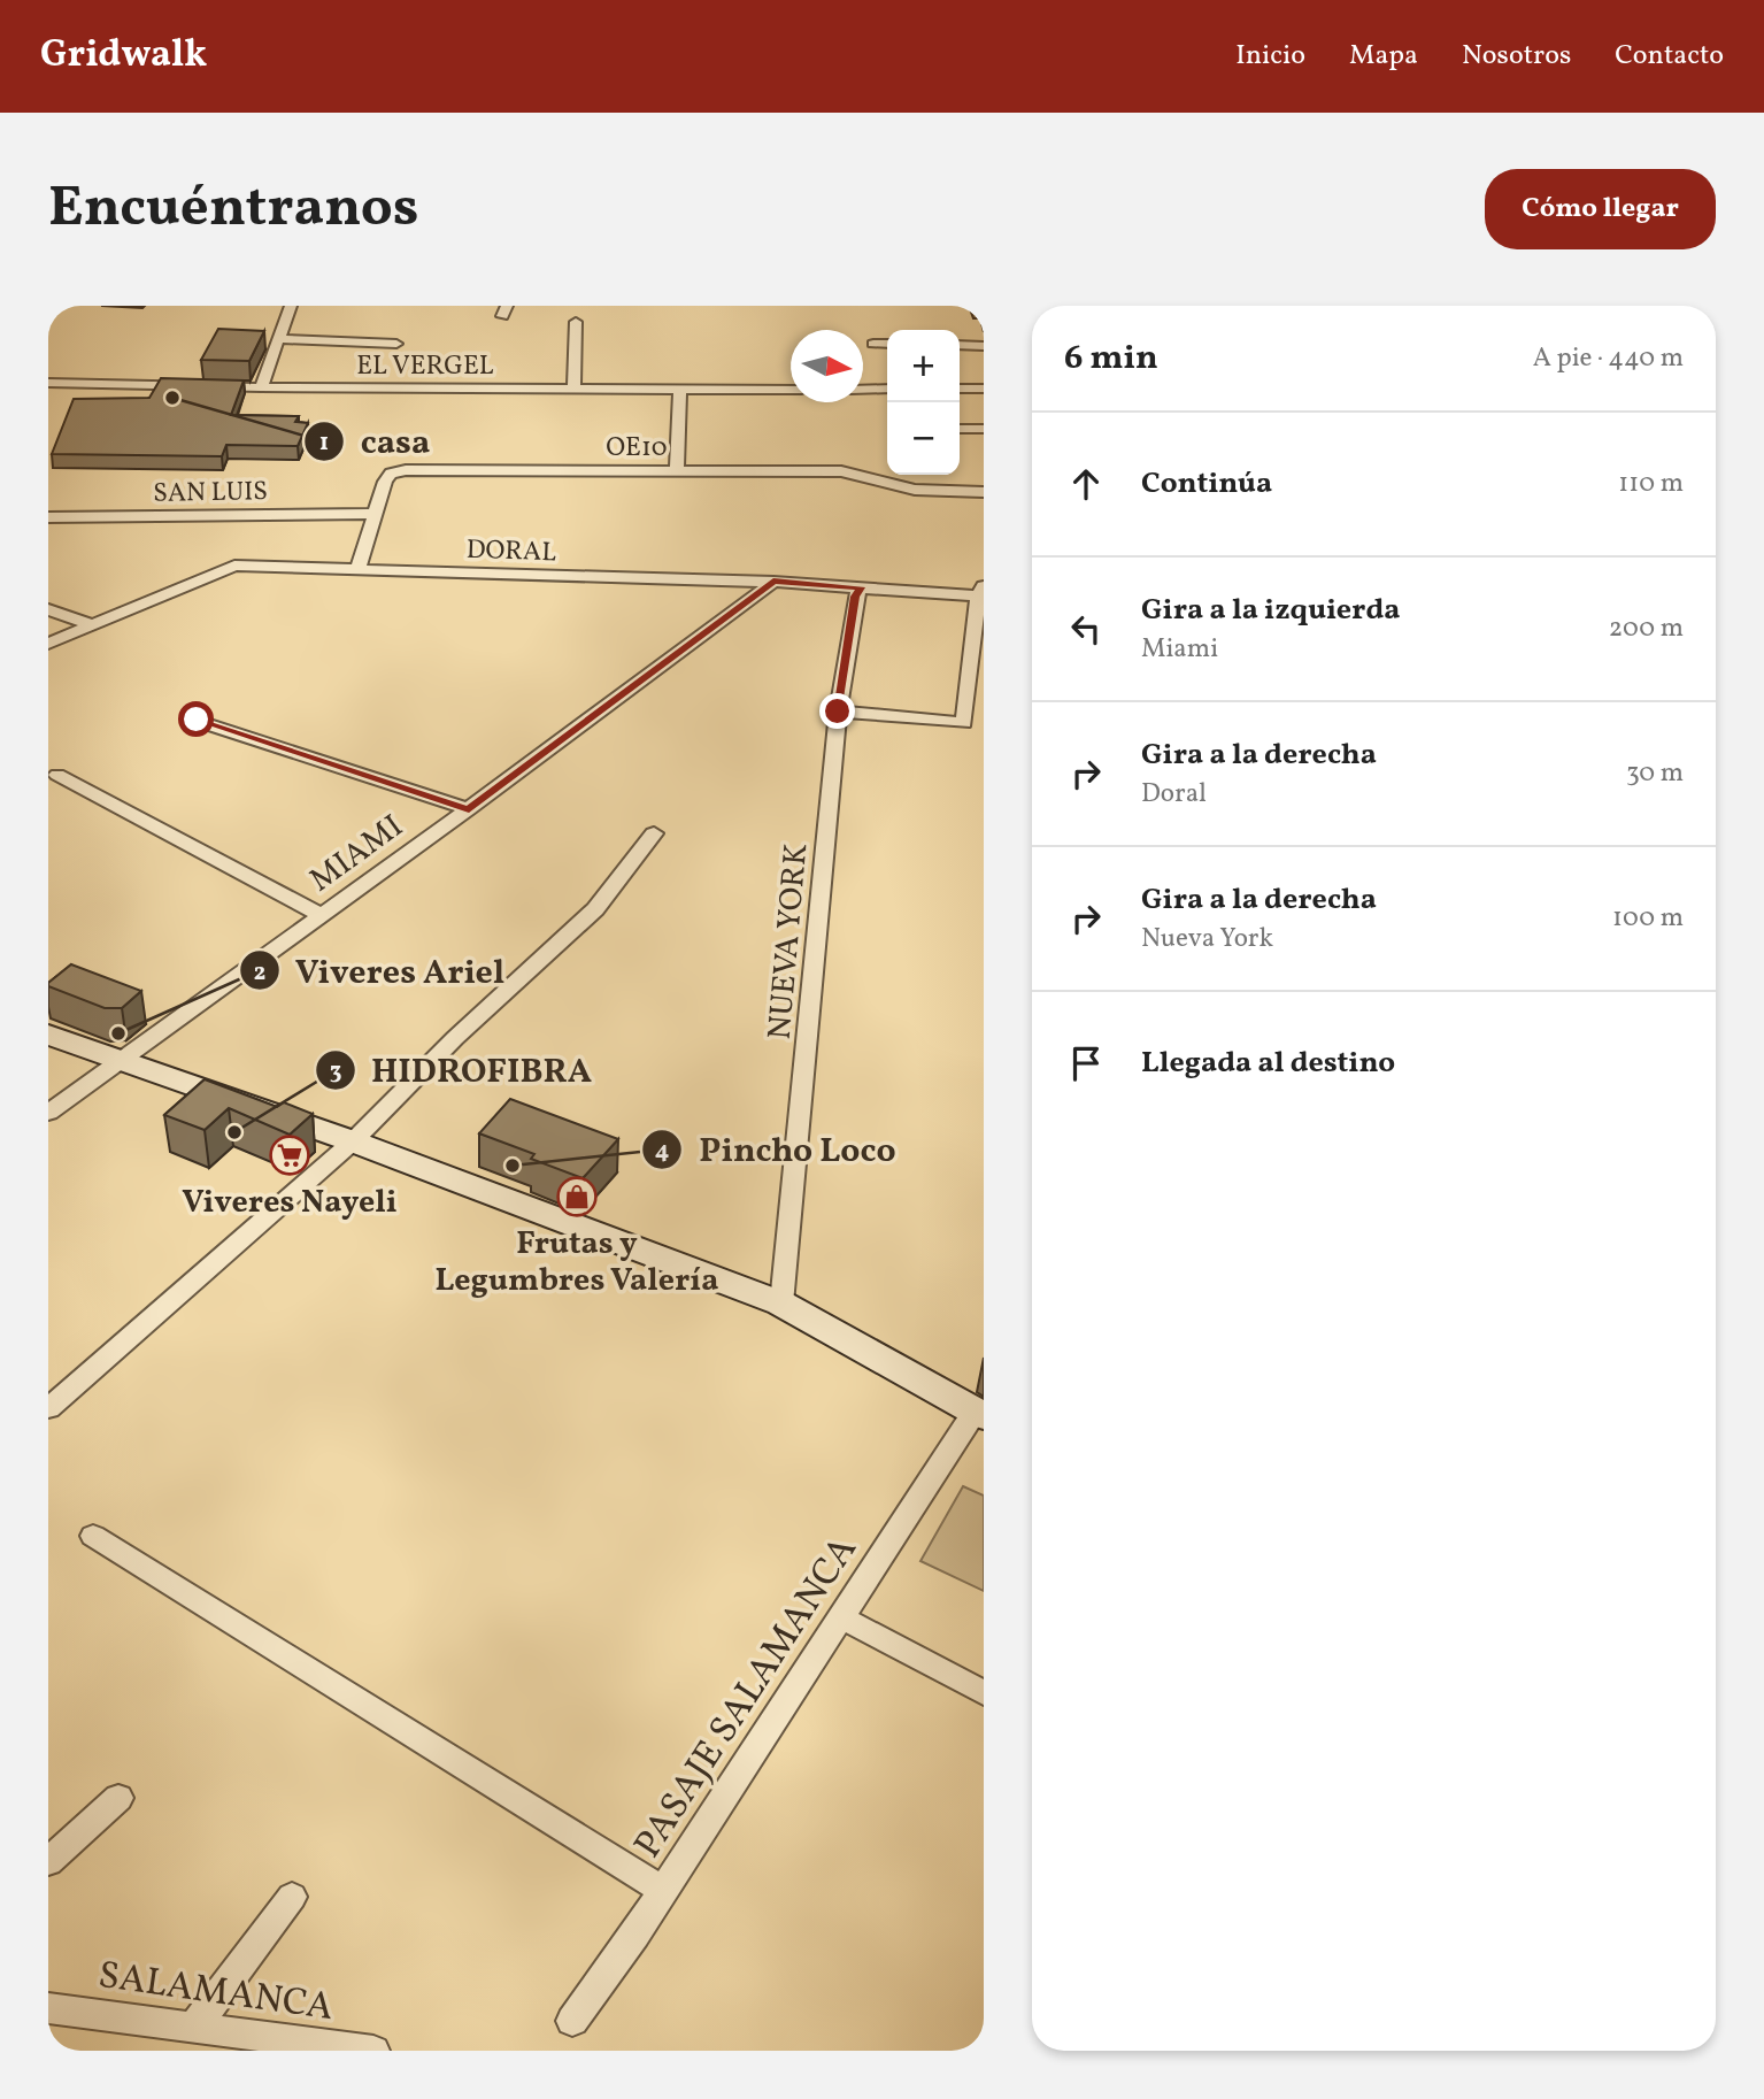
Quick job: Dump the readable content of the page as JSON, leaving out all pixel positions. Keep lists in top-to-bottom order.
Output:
{
  "streets": {
    "street": [
      "EL VERGEL",
      "OE10",
      "SAN LUIS",
      "DORAL",
      "MIAMI",
      "NUEVA YORK",
      "PASAJE SALAMANCA",
      "SALAMANCA"
    ]
  },
  "crossings": [
    ["OE10", "SAN LUIS"],
    ["OE10", "DORAL"],
    ["DORAL", "MIAMI"],
    ["DORAL", "NUEVA YORK"]
  ],
  "places": {
    "other": [
      "casa",
      "Viveres Ariel",
      "HIDROFIBRA",
      "Pincho Loco"
    ],
    "supermarket": ["Viveres Nayeli"],
    "shop": ["Frutas y Legumbres Valería"]
  },
  "north": "right",
  "page": {
    "header": "Gridwalk",
    "nav": [
      "Inicio",
      "Mapa",
      "Nosotros",
      "Contacto"
    ],
    "buttons": "Cómo llegar",
    "title": "Encuéntranos",
    "heading": ["6 min", "A pie · 440 m"],
    "map_buttons": ["+", "−"],
    "list": [
      ["Continúa", "110 m"],
      ["Gira a la izquierda", "Miami", "200 m"],
      ["Gira a la derecha", "Doral", "30 m"],
      ["Gira a la derecha", "Nueva York", "100 m"],
      "Llegada al destino"
    ]
  }
}
